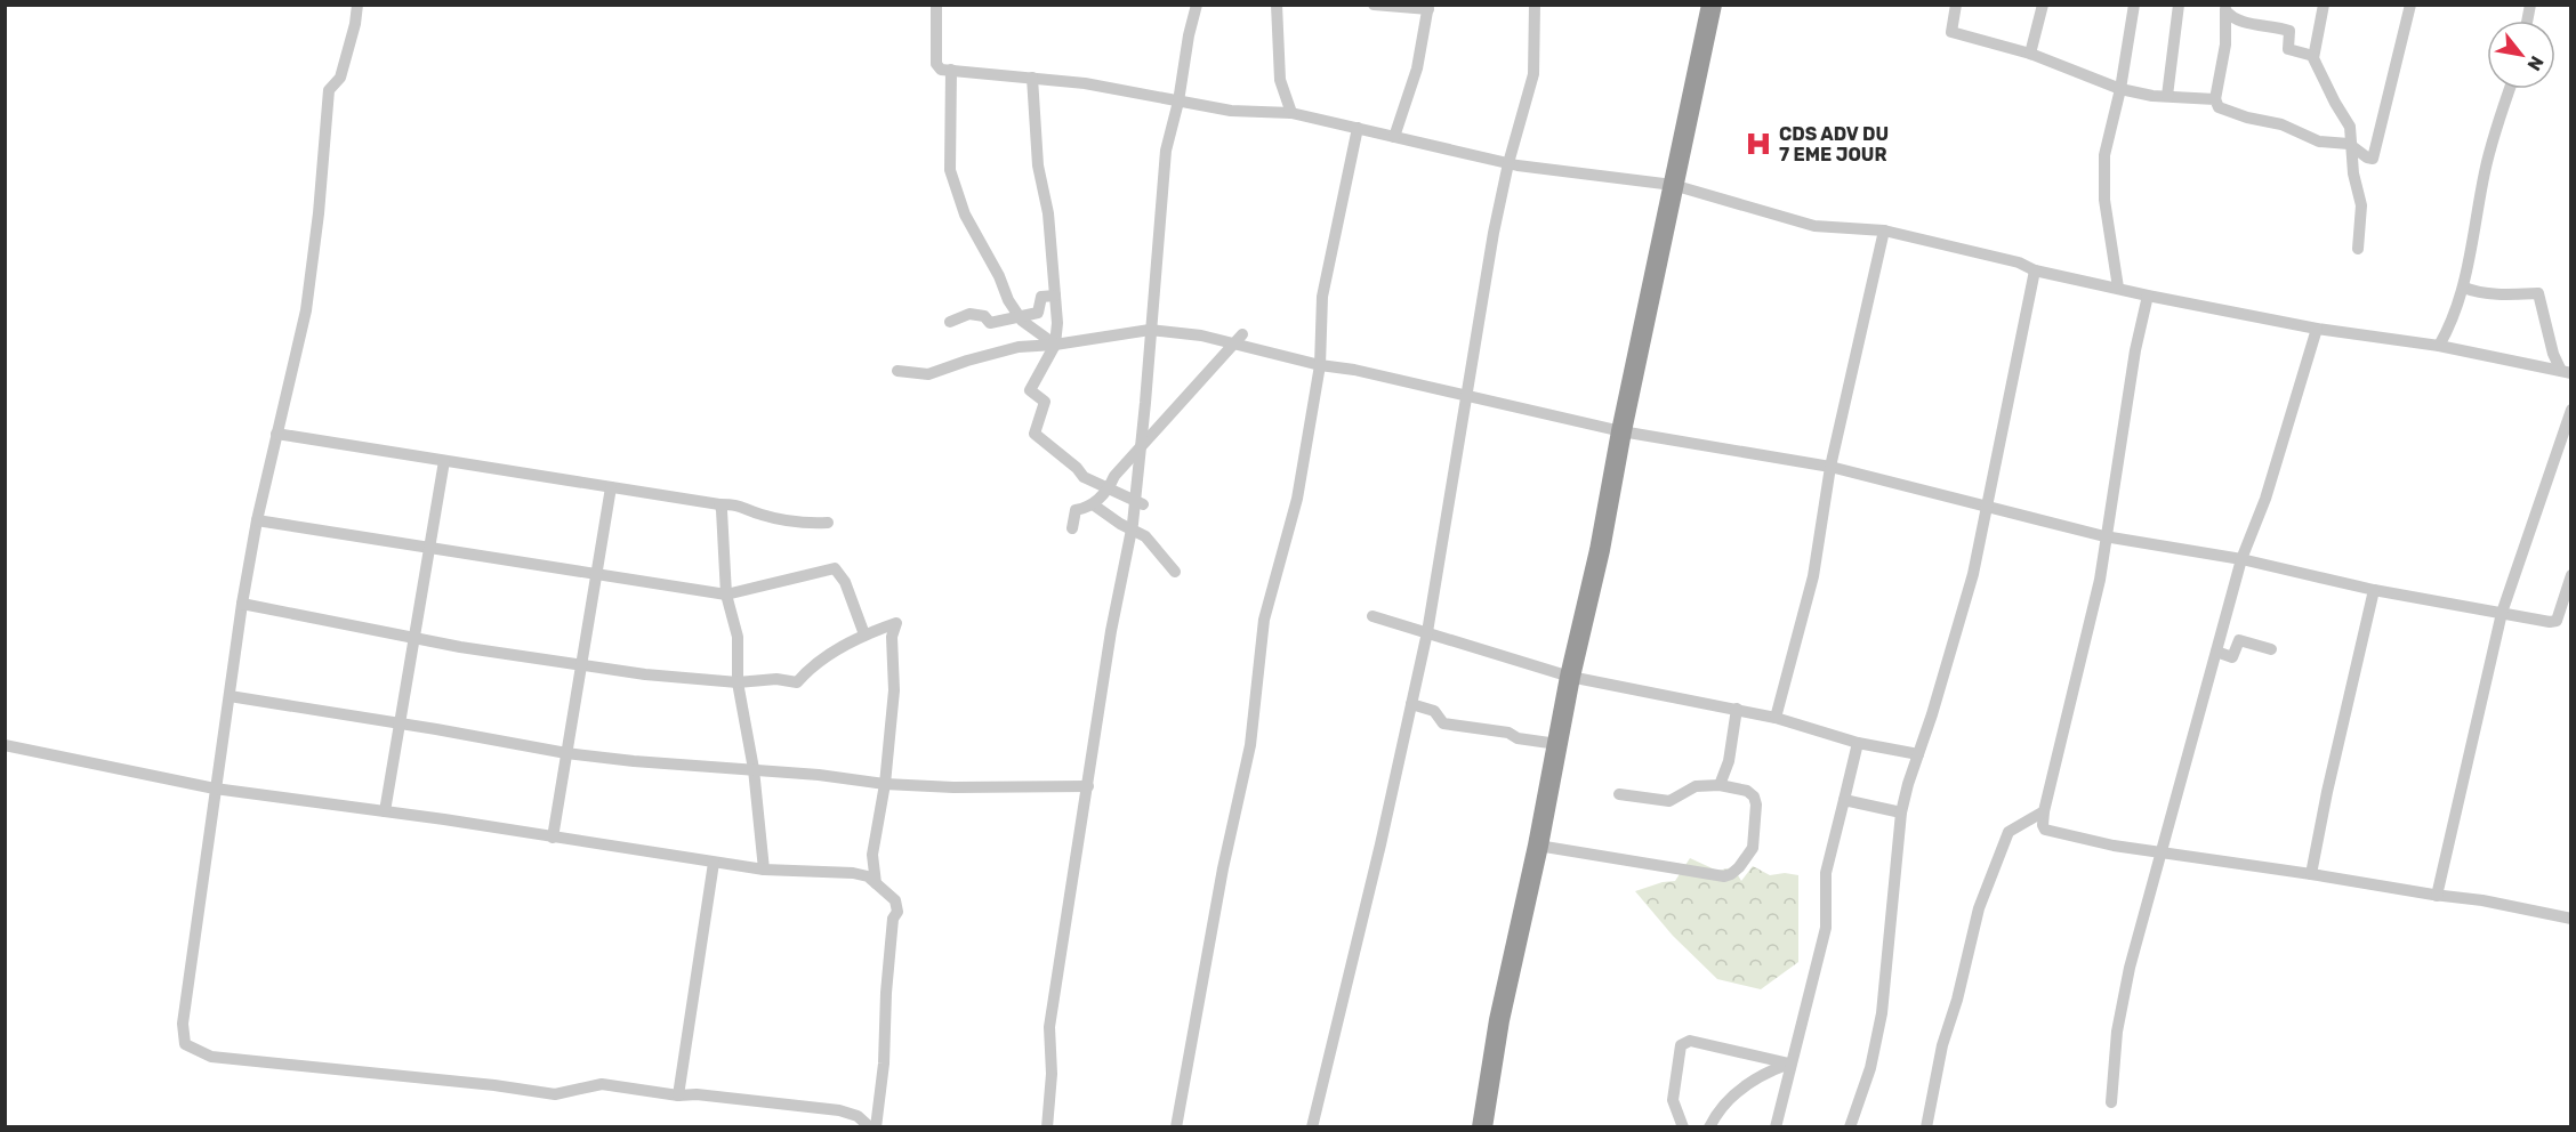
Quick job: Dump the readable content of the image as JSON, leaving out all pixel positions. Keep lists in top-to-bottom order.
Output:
{
  "places": {
    "hospital": ["CDS ADV DU 7 EME JOUR"]
  },
  "north": "bottom right"
}
